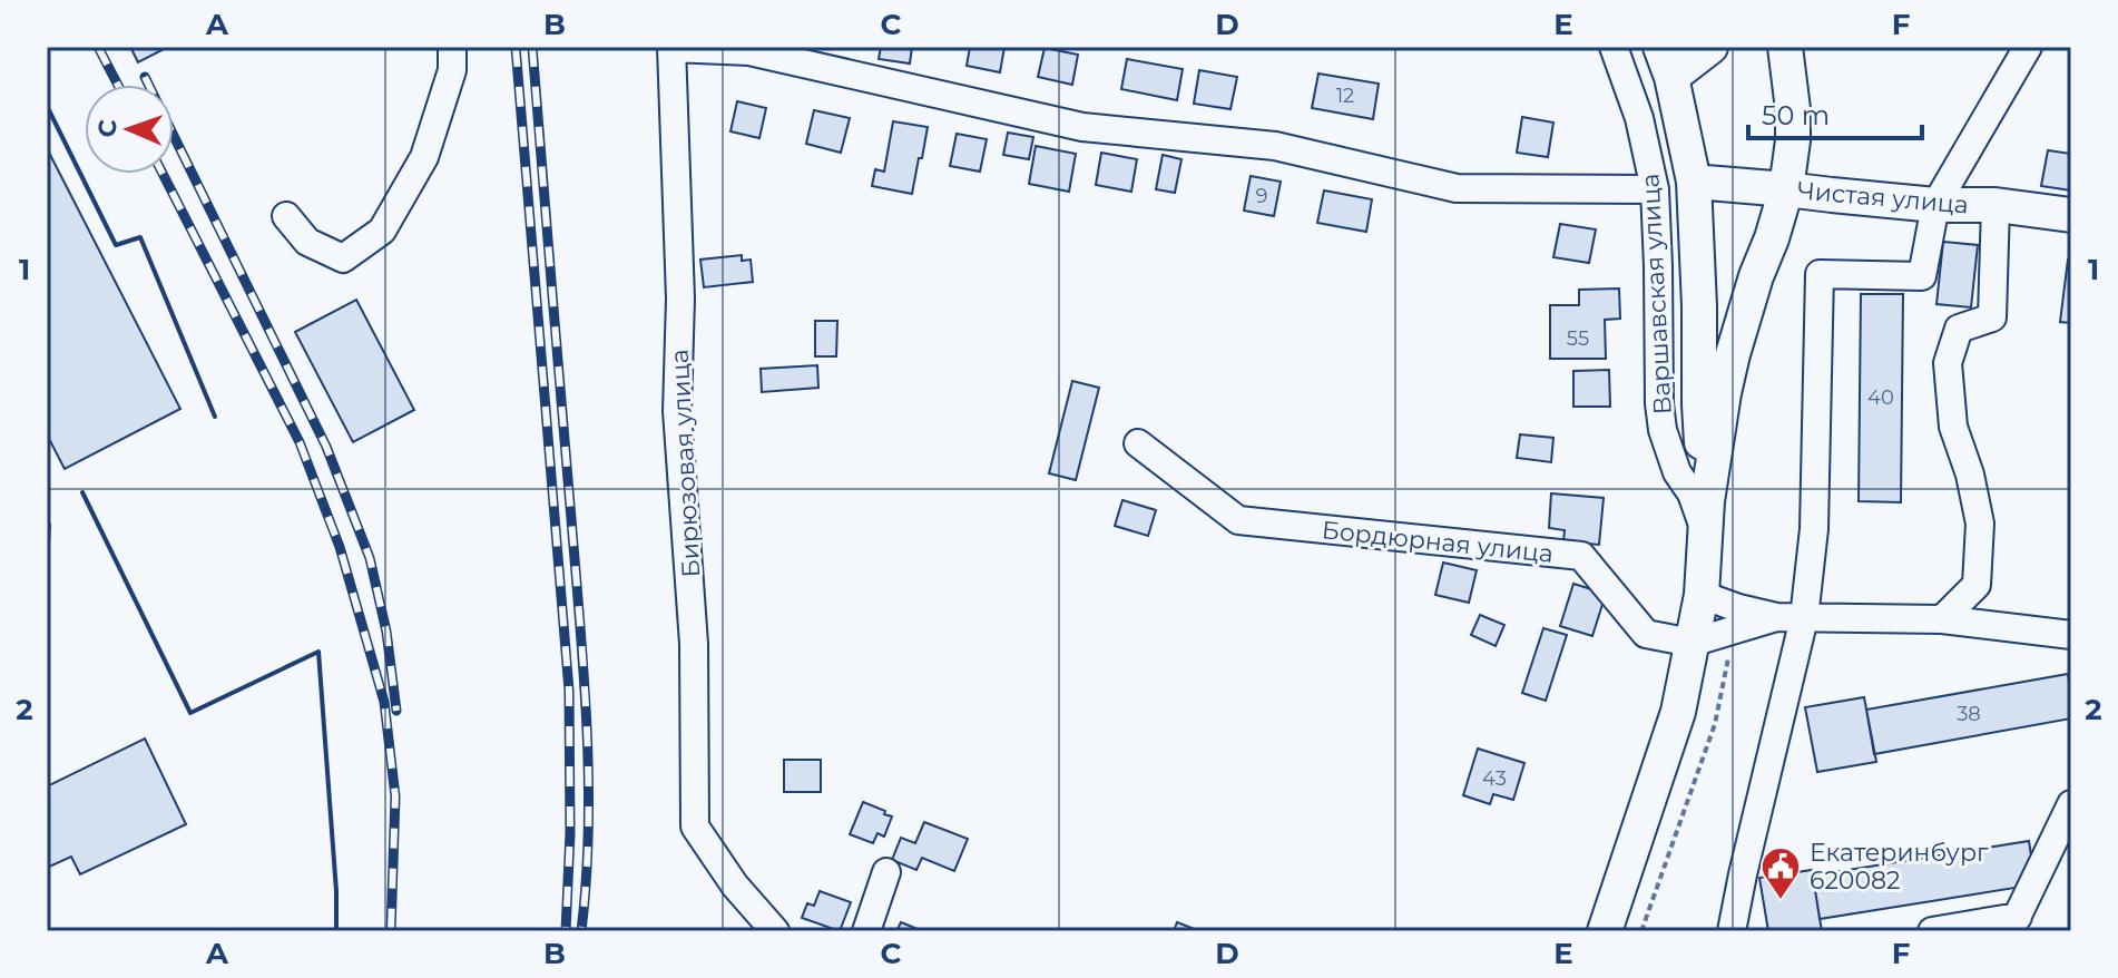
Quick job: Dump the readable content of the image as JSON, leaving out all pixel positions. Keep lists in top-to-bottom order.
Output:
{
  "streets": {
    "main road": ["Чистая улица", "Варшавская улица"],
    "street": ["Бирюзовая улица", "Бордюрная улица"]
  },
  "crossings": [
    ["Чистая улица", "Варшавская улица"],
    ["Варшавская улица", "Бордюрная улица"]
  ],
  "places": {
    "public building": ["Екатеринбург 620082"]
  },
  "house_numbers": [
    "12",
    "9",
    "55",
    "40",
    "38",
    "43"
  ],
  "scale_bar": "50 m",
  "north": "left",
  "grid": {
    "columns": [
      "A",
      "B",
      "C",
      "D",
      "E",
      "F"
    ],
    "rows": ["1", "2"]
  }
}
